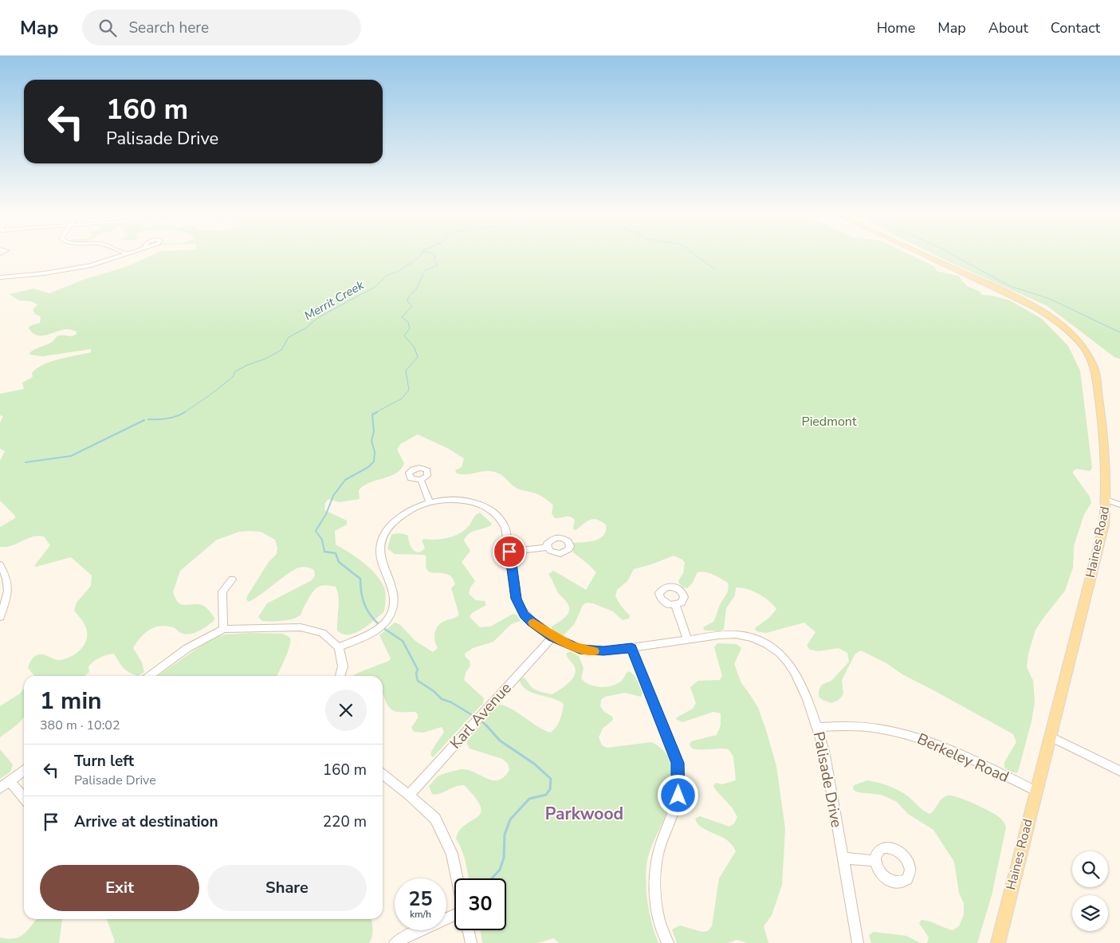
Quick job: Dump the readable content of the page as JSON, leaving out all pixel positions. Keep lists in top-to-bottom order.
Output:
{
  "streets": {
    "main road": ["Haines Road"],
    "street": ["Karl Avenue", "Berkeley Road", "Palisade Drive"]
  },
  "crossings": [
    ["Haines Road", "Berkeley Road"],
    ["Karl Avenue", "Palisade Drive"],
    ["Berkeley Road", "Palisade Drive"]
  ],
  "districts": ["Parkwood"],
  "water": ["Merrit Creek"],
  "parks": ["Piedmont"],
  "page": {
    "header": "Map",
    "search": "Search here",
    "nav": [
      "Home",
      "Map",
      "About",
      "Contact"
    ],
    "turn": ["160 m", "Palisade Drive"],
    "heading": ["1 min", "380 m · 10:02"],
    "list": [
      {
        "name": "Turn left",
        "note": "Palisade Drive",
        "value": "160 m"
      },
      {
        "name": "Arrive at destination",
        "value": "220 m"
      }
    ],
    "buttons": ["Exit", "Share"],
    "speed": "25 km/h",
    "limit": "30"
  }
}
